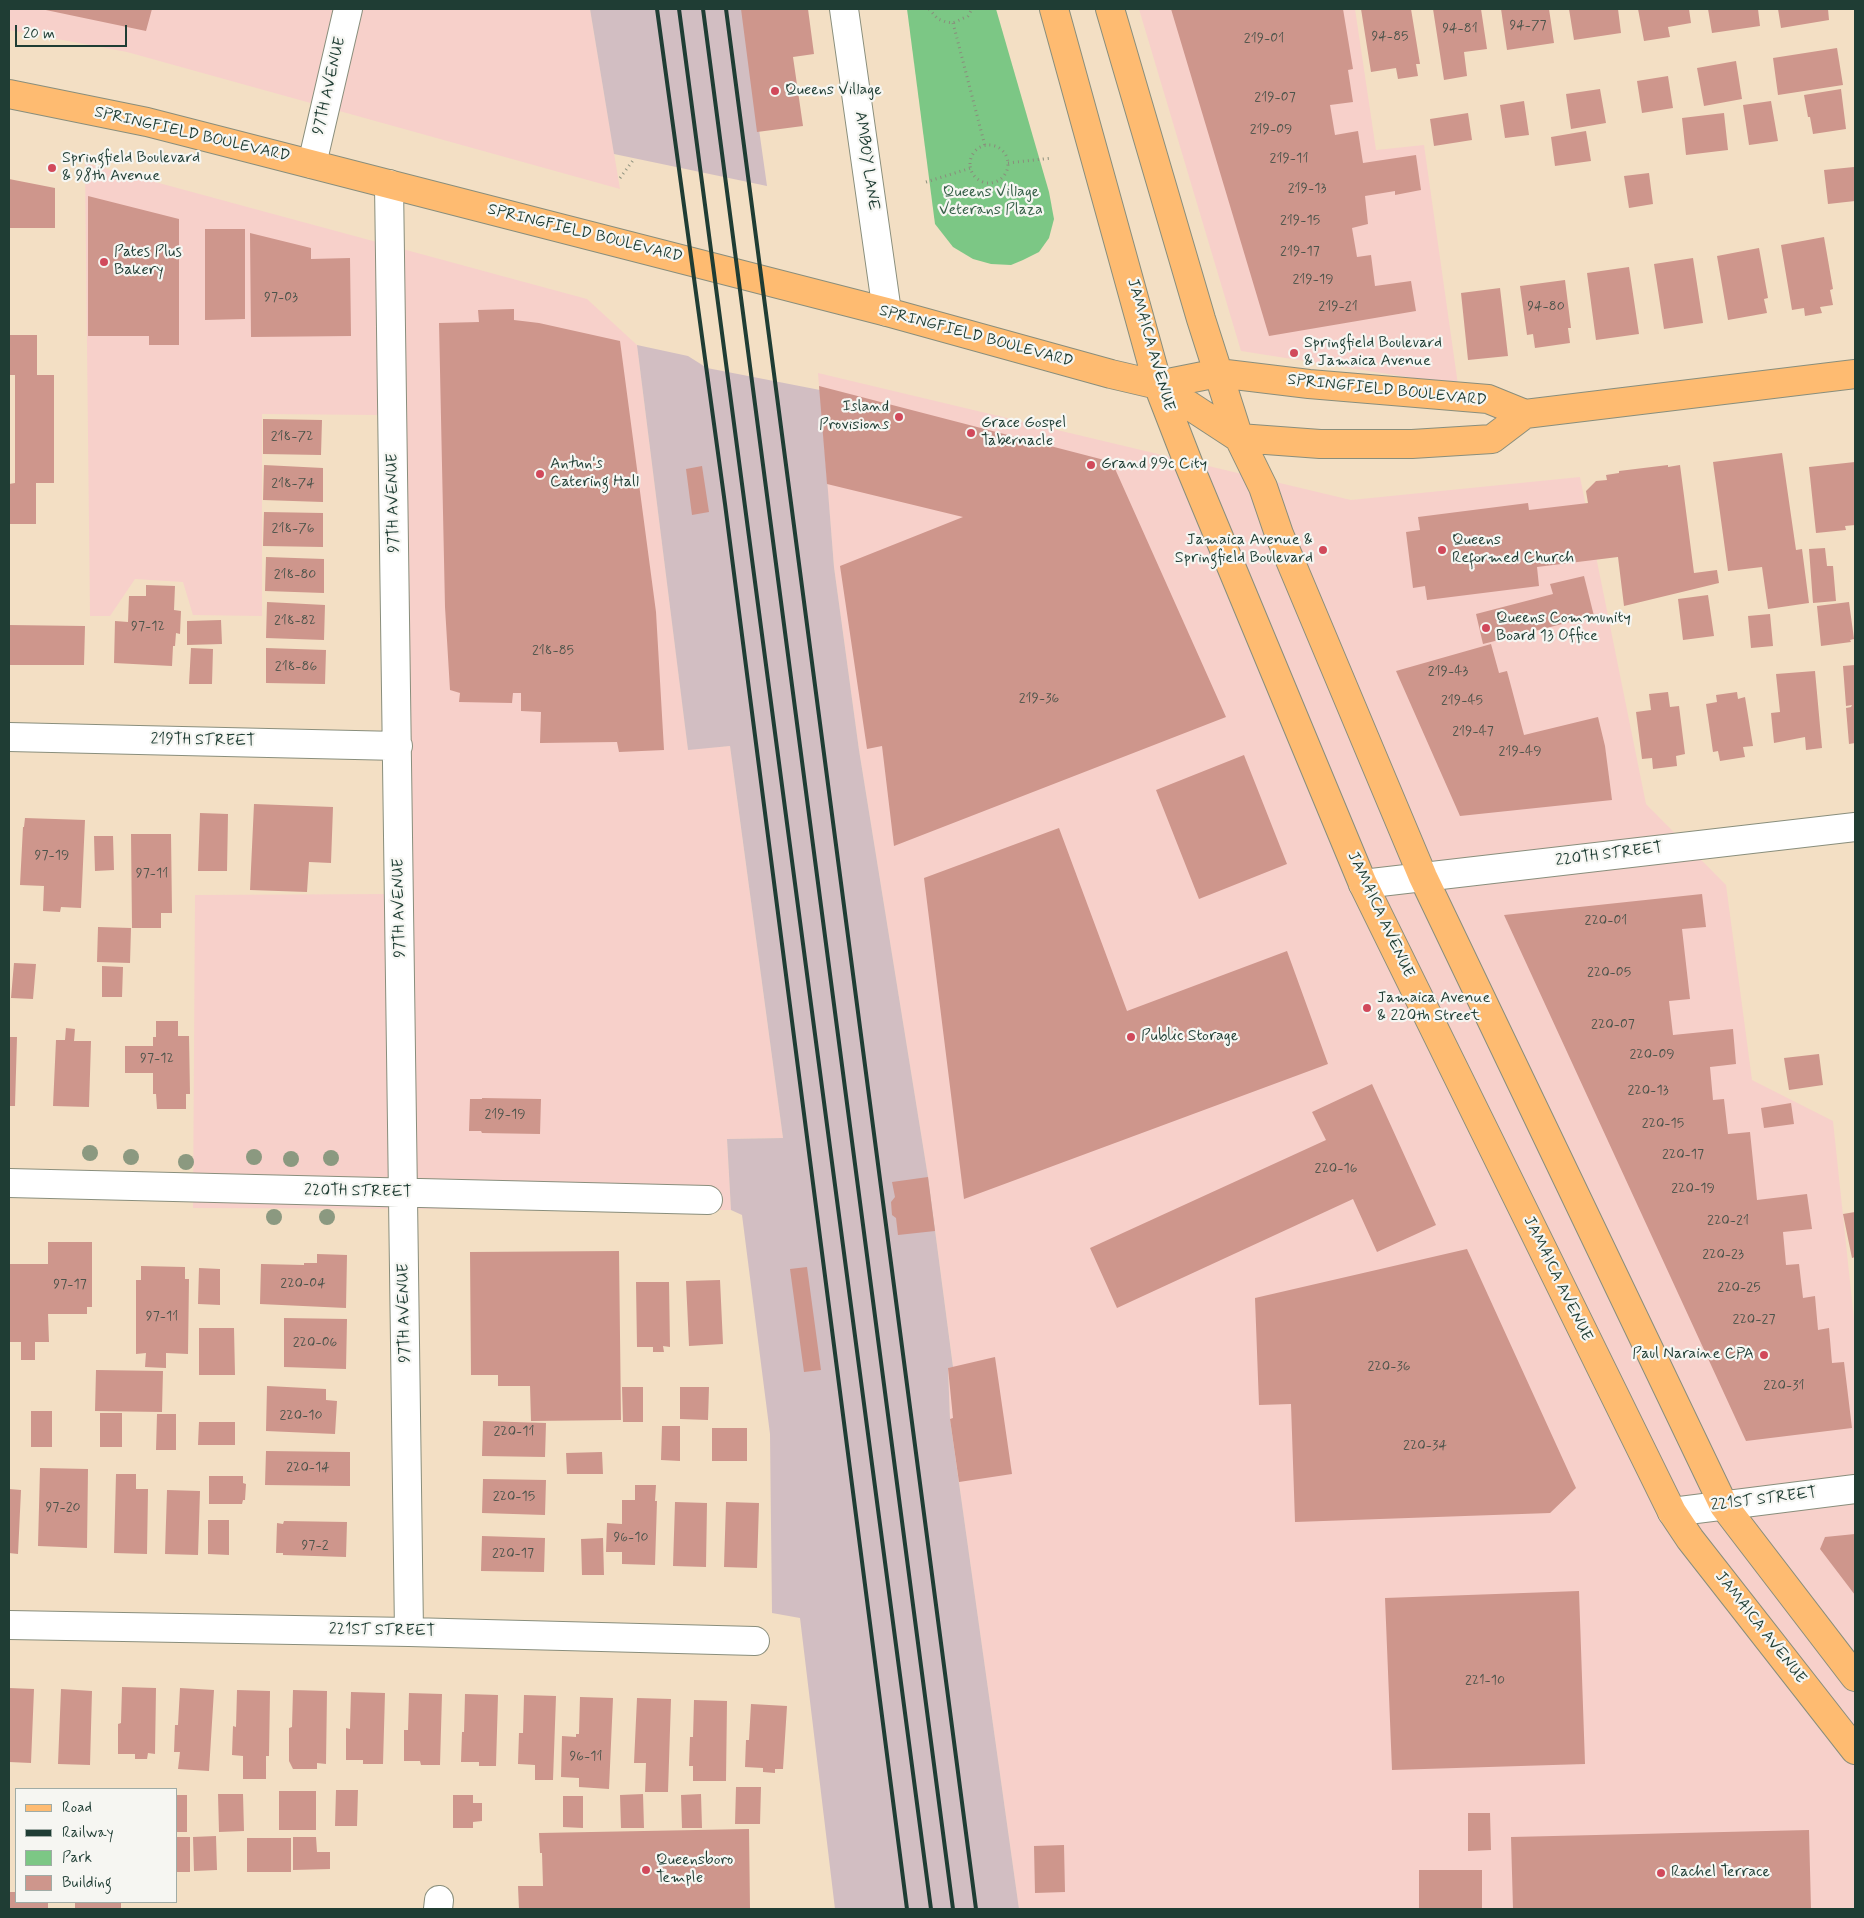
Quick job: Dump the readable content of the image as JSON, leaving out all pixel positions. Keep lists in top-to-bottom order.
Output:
{
  "streets": {
    "main road": ["SPRINGFIELD BOULEVARD", "JAMAICA AVENUE"],
    "street": [
      "97TH AVENUE",
      "AMBOY LANE",
      "219TH STREET",
      "220TH STREET",
      "221ST STREET"
    ]
  },
  "crossings": [
    ["97TH AVENUE", "SPRINGFIELD BOULEVARD"],
    ["97TH AVENUE", "219TH STREET"],
    ["97TH AVENUE", "220TH STREET"],
    ["97TH AVENUE", "221ST STREET"],
    ["SPRINGFIELD BOULEVARD", "AMBOY LANE"],
    ["SPRINGFIELD BOULEVARD", "JAMAICA AVENUE"],
    ["JAMAICA AVENUE", "220TH STREET"],
    ["JAMAICA AVENUE", "221ST STREET"]
  ],
  "parks": ["Queens Village Veterans Plaza"],
  "places": [
    "Queens Village",
    "Springfield Boulevard & 98th Avenue",
    "Pates Plus Bakery",
    "Springfield Boulevard & Jamaica Avenue",
    "Island Provisions",
    "Grace Gospel Tabernacle",
    "Grand 99c City",
    "Antun's Catering Hall",
    "Jamaica Avenue & Springfield Boulevard",
    "Queens Reformed Church",
    "Queens Community Board 13 Office",
    "Jamaica Avenue & 220th Street",
    "Public Storage",
    "Paul Naraine CPA",
    "Queensboro Temple",
    "Rachel Terrace"
  ],
  "house_numbers": [
    "94-77",
    "94-81",
    "94-85",
    "219-01",
    "219-07",
    "219-09",
    "219-11",
    "219-13",
    "219-15",
    "219-17",
    "219-19",
    "97-03",
    "219-21",
    "94-80",
    "218-72",
    "218-74",
    "218-76",
    "218-80",
    "218-82",
    "97-12",
    "218-85",
    "218-86",
    "219-43",
    "219-36",
    "219-45",
    "219-47",
    "219-49",
    "97-19",
    "97-11",
    "220-01",
    "220-05",
    "220-07",
    "220-09",
    "97-12",
    "220-13",
    "219-19",
    "220-15",
    "220-17",
    "220-16",
    "220-19",
    "220-21",
    "220-23",
    "220-04",
    "97-17",
    "220-25",
    "97-11",
    "220-27",
    "220-06",
    "220-36",
    "220-31",
    "220-10",
    "220-11",
    "220-34",
    "220-14",
    "220-15",
    "97-20",
    "96-10",
    "97-2",
    "220-17",
    "221-10",
    "96-11"
  ],
  "legend": [
    "Road",
    "Railway",
    "Park",
    "Building"
  ],
  "scale_bar": "20 m"
}
